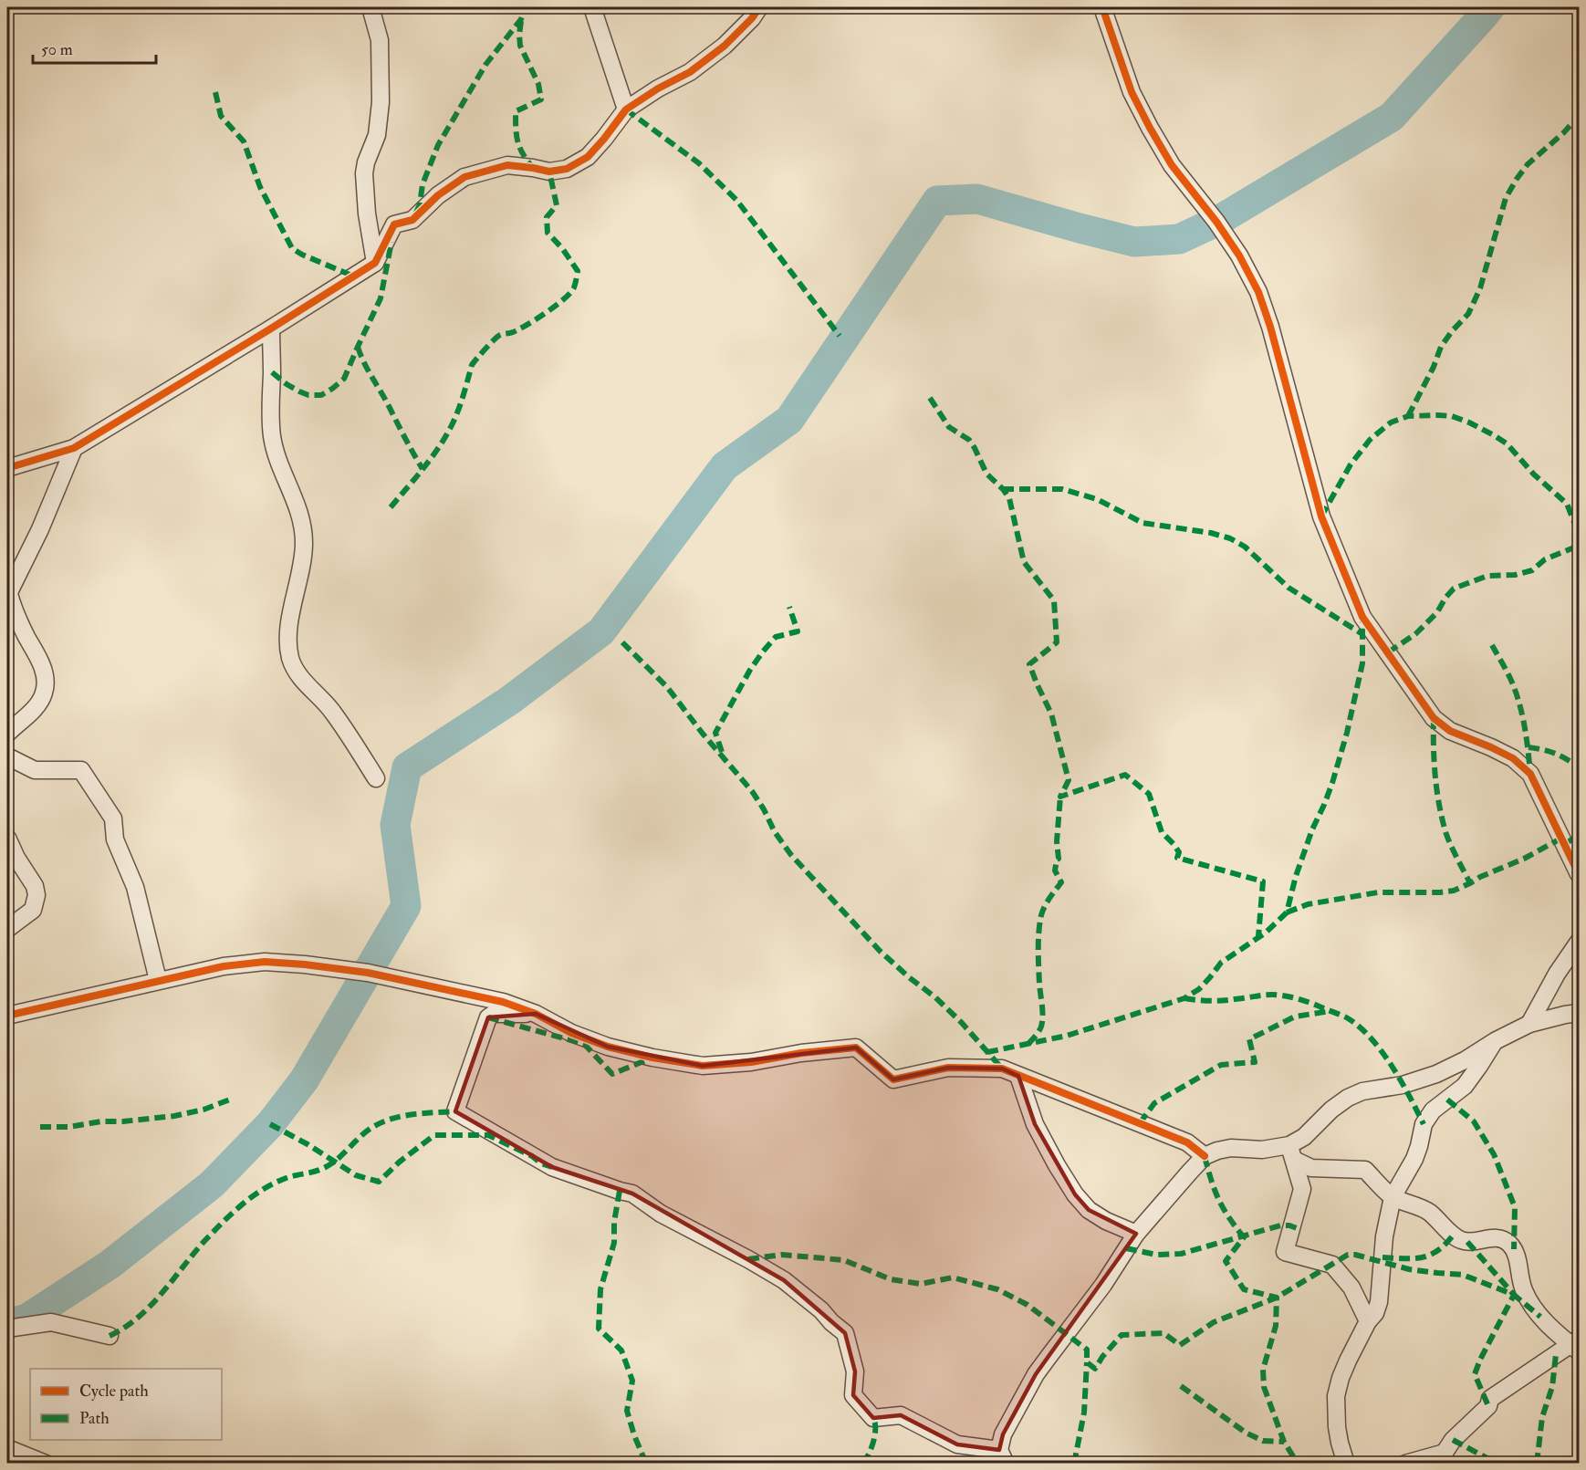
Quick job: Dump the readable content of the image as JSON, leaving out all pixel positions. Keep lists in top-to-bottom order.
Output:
{
  "legend": ["Cycle path", "Path"],
  "scale_bar": "50 m"
}
